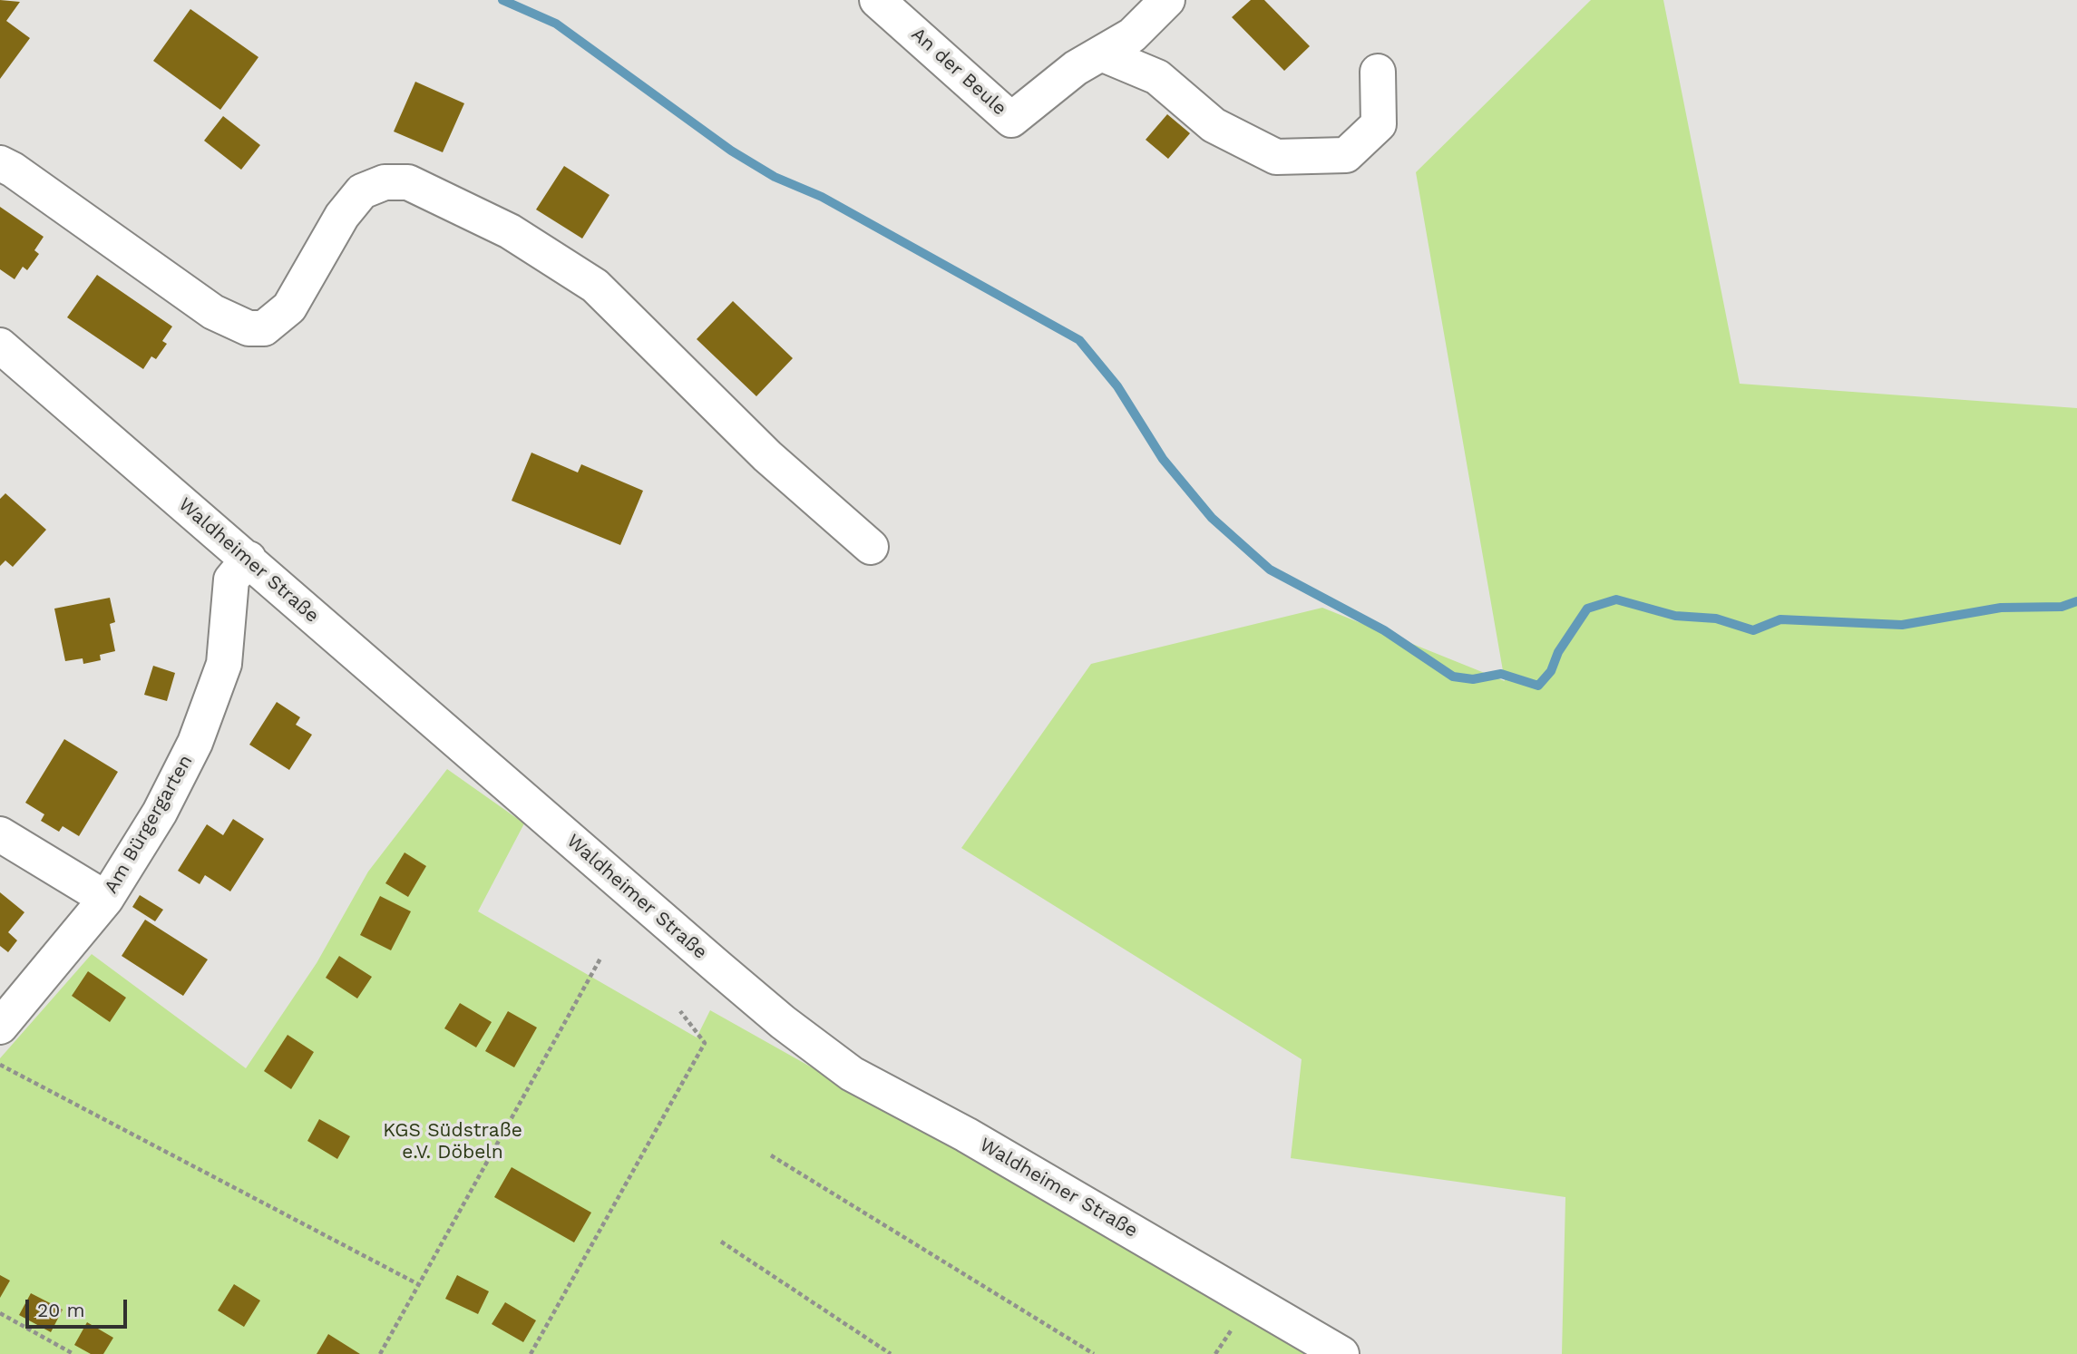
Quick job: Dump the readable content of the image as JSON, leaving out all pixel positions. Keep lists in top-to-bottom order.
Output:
{
  "streets": {
    "street": ["An der Beule", "Waldheimer Straße", "Am Bürgergarten"]
  },
  "crossings": [
    ["Waldheimer Straße", "Am Bürgergarten"]
  ],
  "parks": ["KGS Südstraße e.V. Döbeln"],
  "scale_bar": "20 m"
}
